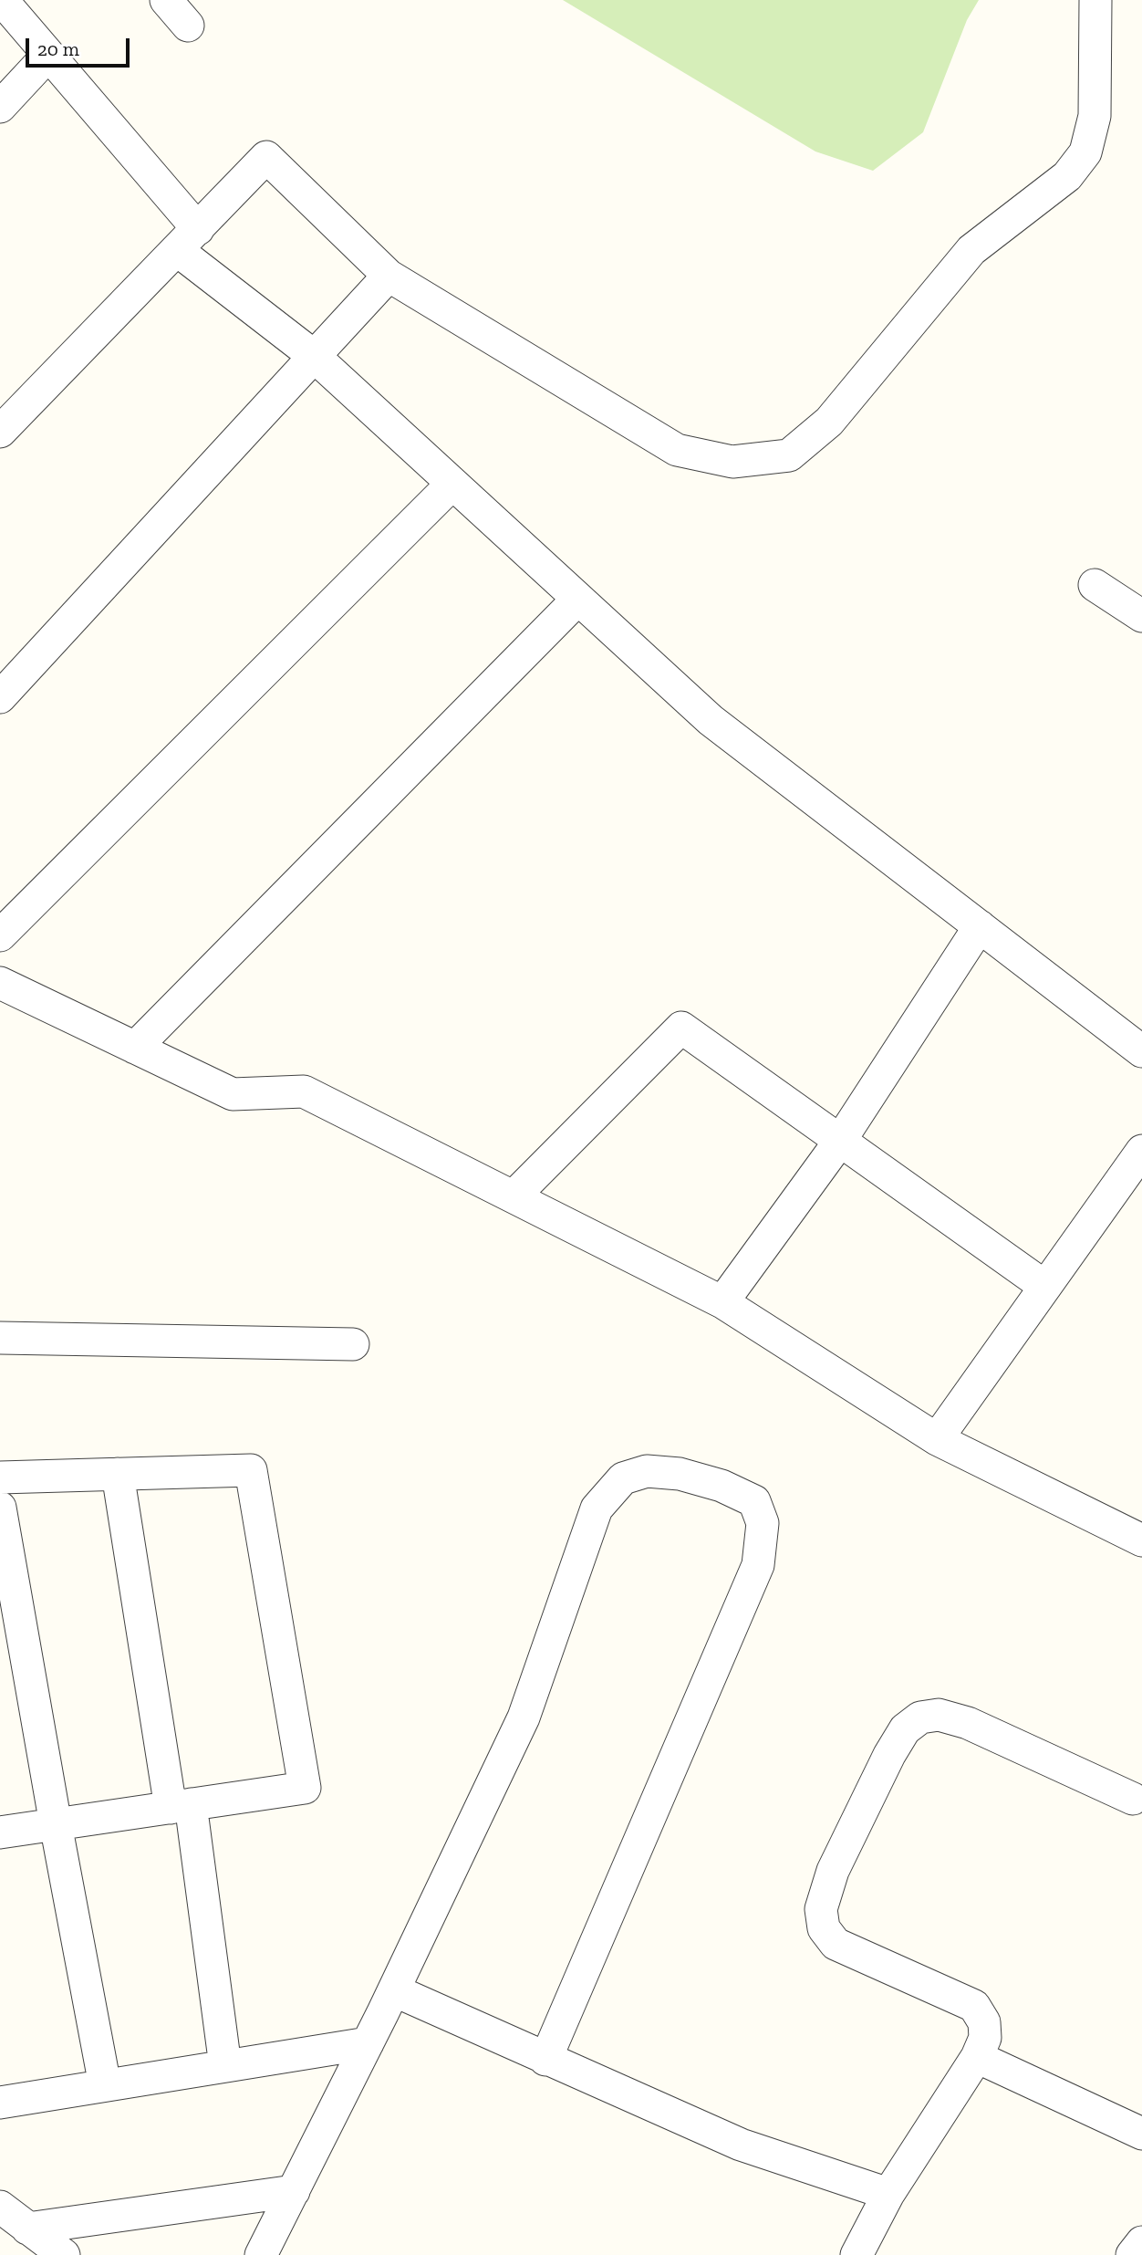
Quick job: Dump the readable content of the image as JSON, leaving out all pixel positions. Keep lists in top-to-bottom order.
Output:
{
  "scale_bar": "20 m"
}
